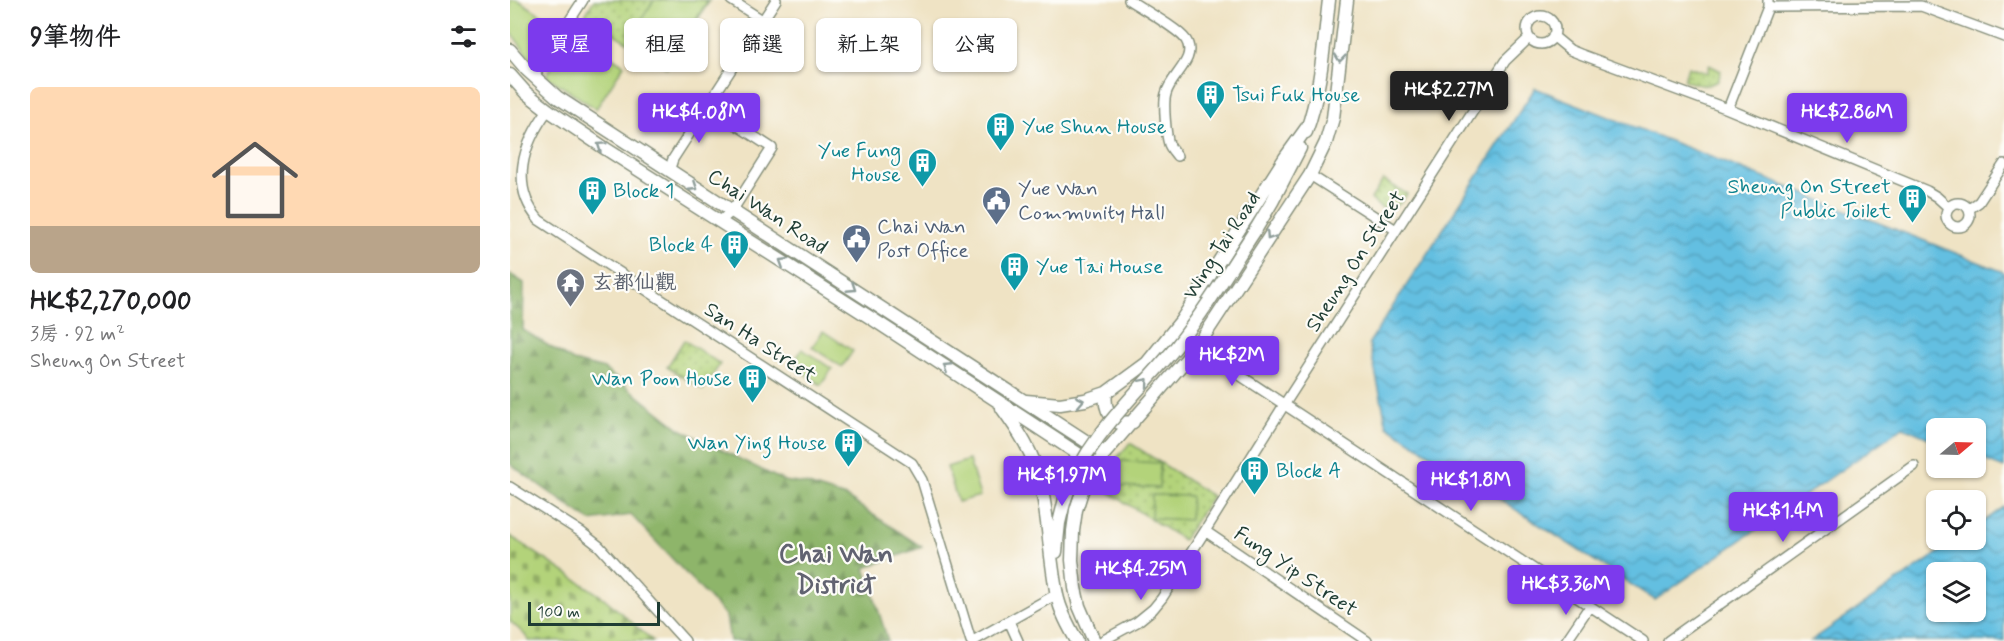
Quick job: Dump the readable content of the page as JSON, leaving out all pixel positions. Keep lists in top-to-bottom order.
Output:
{
  "streets": {
    "main road": ["Chai Wan Road", "Wing Tai Road"],
    "street": ["Sheung On Street", "San Ha Street", "Fung Yip Street"]
  },
  "crossings": [
    ["Chai Wan Road", "Wing Tai Road"],
    ["Chai Wan Road", "San Ha Street"],
    ["Sheung On Street", "Fung Yip Street"]
  ],
  "districts": ["Chai Wan District"],
  "places": {
    "building": [
      "Tsui Fuk House",
      "Yue Shun House",
      "Yue Fung House",
      "Block 1",
      "Sheung On Street Public Toilet",
      "Block 4",
      "Yue Tai House",
      "Wan Poon House",
      "Wan Ying House",
      "Block A"
    ],
    "public building": ["Yue Wan Community Hall", "Chai Wan Post Office"],
    "temple": ["玄都仙觀"]
  },
  "scale_bar": "100 m",
  "north": "right",
  "page": {
    "heading": "9筆物件",
    "chip": [
      "買屋",
      "租屋",
      "篩選",
      "新上架",
      "公寓"
    ],
    "price": [
      "HK$2.27M",
      "HK$4.08M",
      "HK$2.86M",
      "HK$2M",
      "HK$1.97M",
      "HK$1.8M",
      "HK$1.4M",
      "HK$4.25M",
      "HK$3.36M"
    ],
    "list": [
      {
        "name": "HK$2,270,000",
        "note": "3房 · 92 m² · Sheung On Street"
      }
    ],
    "scale": "100 m"
  }
}
